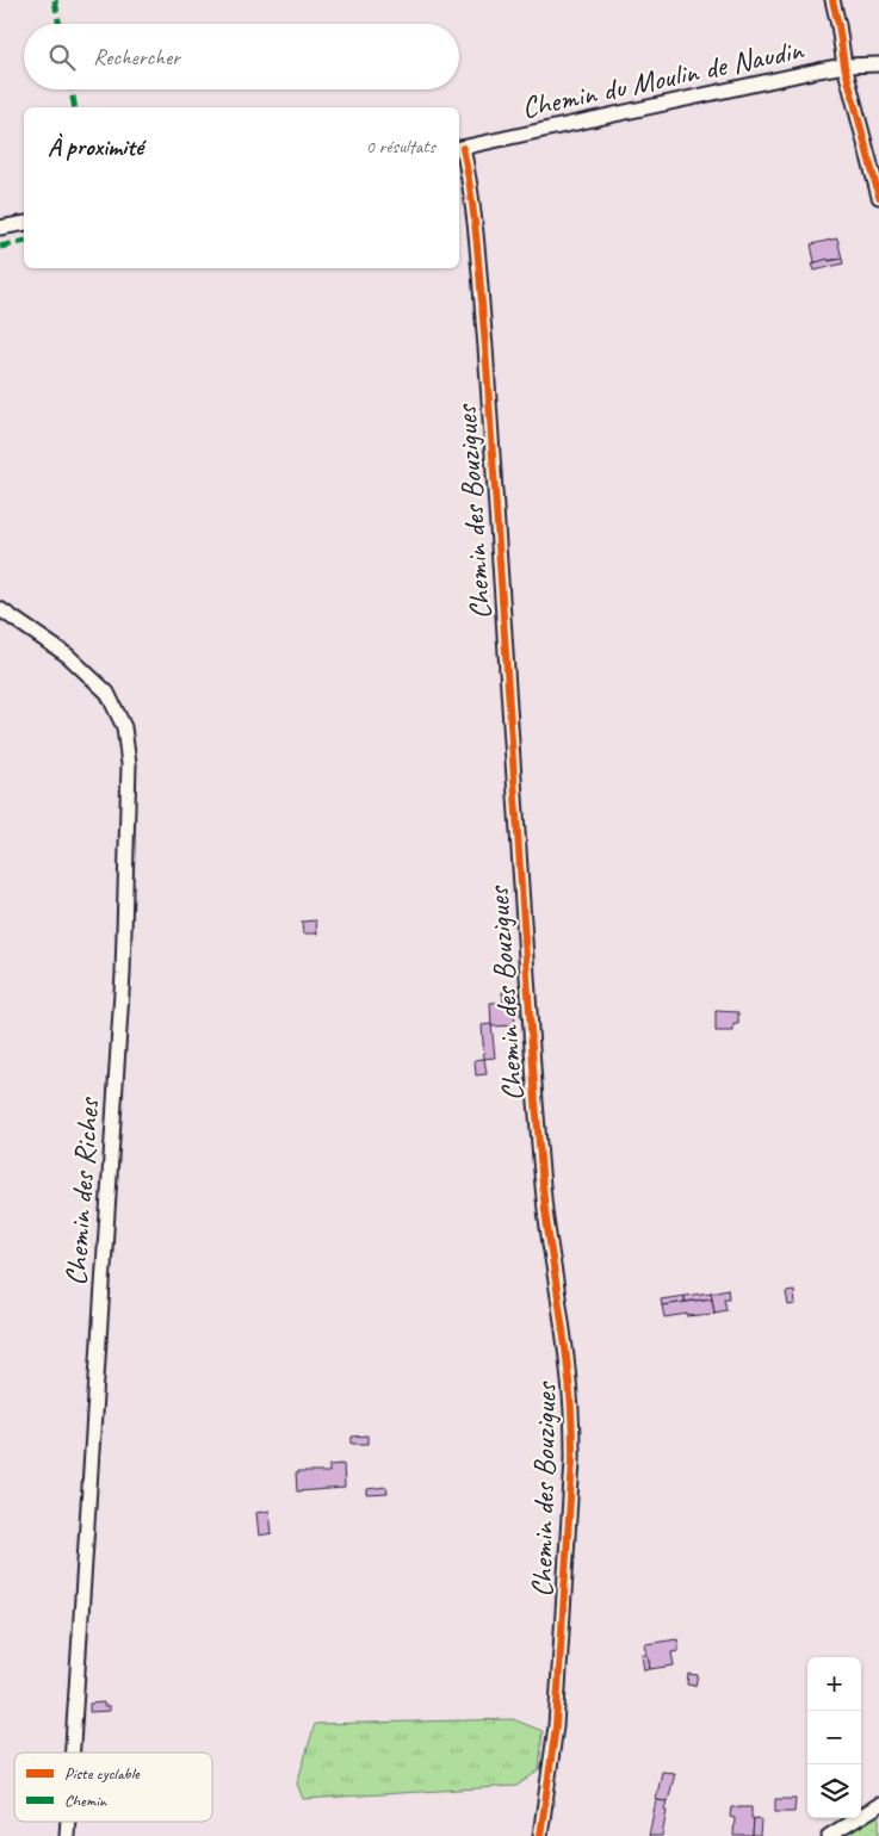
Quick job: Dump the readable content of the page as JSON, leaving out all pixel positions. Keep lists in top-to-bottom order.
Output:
{
  "streets": {
    "street": ["Chemin du Moulin de Naudin", "Chemin des Bouzigues", "Chemin des Riches"]
  },
  "crossings": [
    ["Chemin du Moulin de Naudin", "Chemin des Bouzigues"]
  ],
  "legend": ["Piste cyclable", "Chemin"],
  "page": {
    "search": "Rechercher",
    "heading": ["À proximité", "0 résultats"],
    "map_buttons": ["+", "−"]
  }
}
